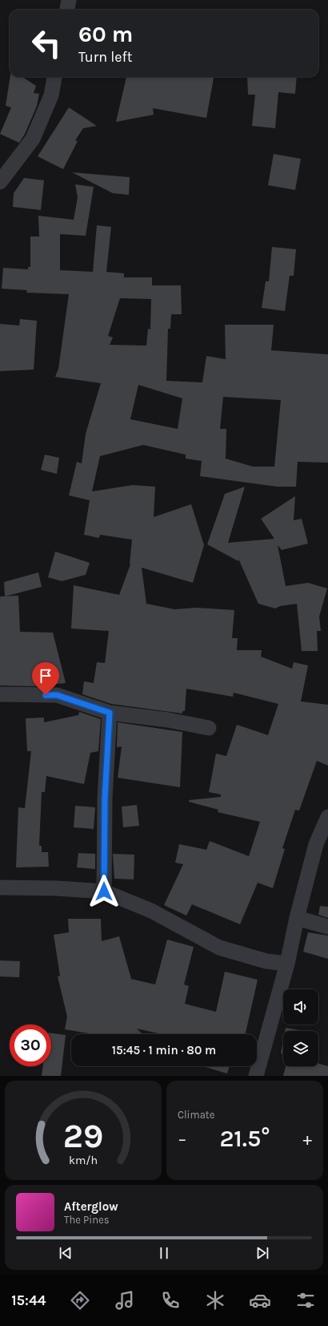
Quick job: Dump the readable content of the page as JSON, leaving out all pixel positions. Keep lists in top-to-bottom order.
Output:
{
  "page": {
    "turn": ["60 m", "Turn left"],
    "limit": "30",
    "trip": "15:45 · 1 min · 80 m",
    "tile": "Climate",
    "heat": ["−", "21.5°", "+"],
    "song": ["Afterglow", "The Pines"],
    "tabs": "15:44",
    "gauge": ["29", "km/h"]
  }
}
